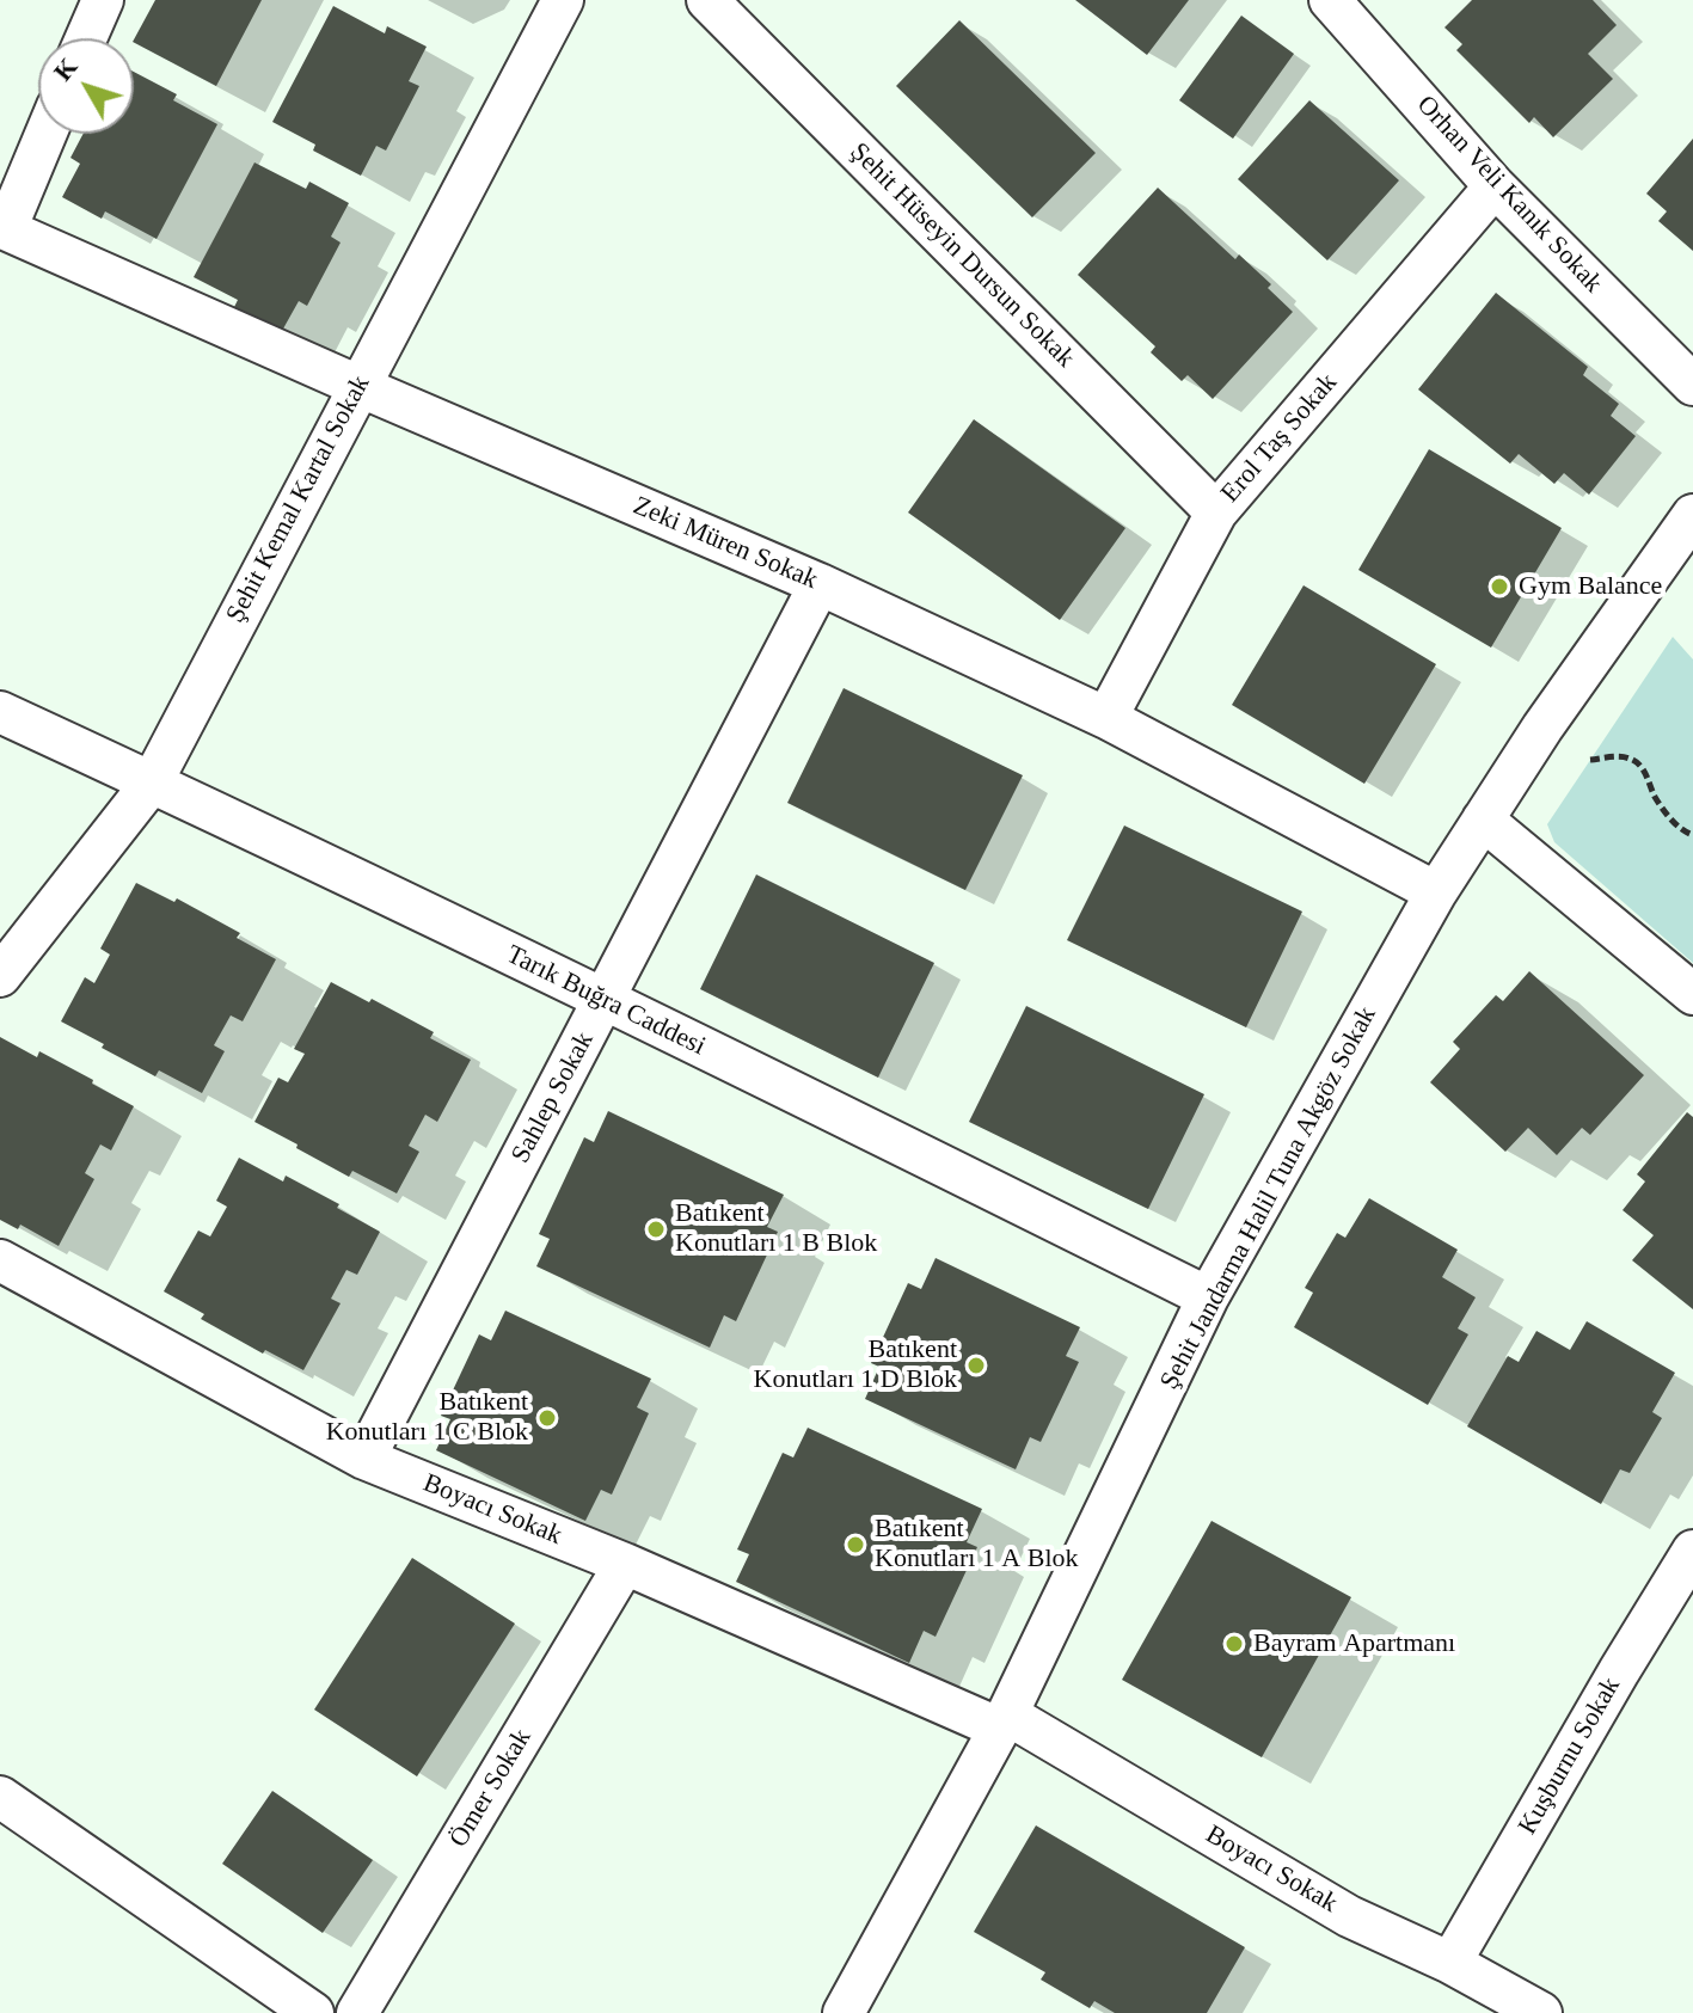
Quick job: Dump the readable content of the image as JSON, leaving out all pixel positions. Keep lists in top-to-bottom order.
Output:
{
  "streets": {
    "street": [
      "Orhan Veli Kanık Sokak",
      "Şehit Hüseyin Dursun Sokak",
      "Erol Taş Sokak",
      "Şehit Kemal Kartal Sokak",
      "Zeki Müren Sokak",
      "Tarık Buğra Caddesi",
      "Sahlep Sokak",
      "Şehit Jandarma Halil Tuna Akgöz Sokak",
      "Boyacı Sokak",
      "Kuşburnu Sokak",
      "Ömer Sokak"
    ]
  },
  "crossings": [
    ["Orhan Veli Kanık Sokak", "Erol Taş Sokak"],
    ["Şehit Hüseyin Dursun Sokak", "Erol Taş Sokak"],
    ["Erol Taş Sokak", "Zeki Müren Sokak"],
    ["Şehit Kemal Kartal Sokak", "Zeki Müren Sokak"],
    ["Şehit Kemal Kartal Sokak", "Tarık Buğra Caddesi"],
    ["Zeki Müren Sokak", "Sahlep Sokak"],
    ["Zeki Müren Sokak", "Şehit Jandarma Halil Tuna Akgöz Sokak"],
    ["Tarık Buğra Caddesi", "Sahlep Sokak"],
    ["Tarık Buğra Caddesi", "Şehit Jandarma Halil Tuna Akgöz Sokak"],
    ["Sahlep Sokak", "Boyacı Sokak"],
    ["Şehit Jandarma Halil Tuna Akgöz Sokak", "Boyacı Sokak"],
    ["Boyacı Sokak", "Kuşburnu Sokak"],
    ["Boyacı Sokak", "Ömer Sokak"]
  ],
  "places": [
    "Gym Balance",
    "Batıkent Konutları 1 B Blok",
    "Batıkent Konutları 1 D Blok",
    "Batıkent Konutları 1 C Blok",
    "Batıkent Konutları 1 A Blok",
    "Bayram Apartmanı"
  ],
  "north": "top left"
}
